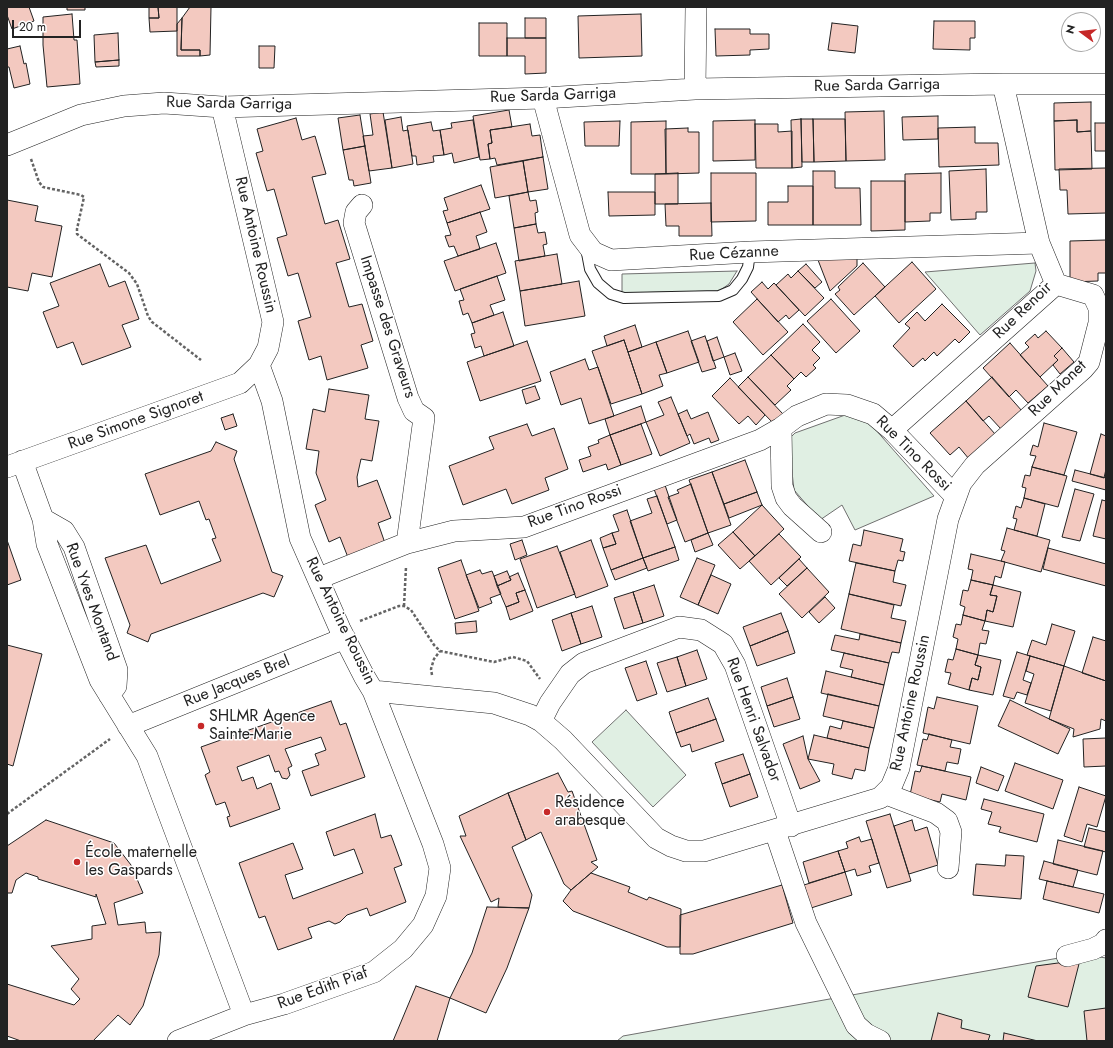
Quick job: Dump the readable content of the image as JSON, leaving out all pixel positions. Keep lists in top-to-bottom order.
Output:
{
  "streets": {
    "street": [
      "Rue Sarda Garriga",
      "Rue Antoine Roussin",
      "Rue Cézanne",
      "Rue Renoir",
      "Impasse des Graveurs",
      "Rue Monet",
      "Rue Simone Signoret",
      "Rue Tino Rossi",
      "Rue Yves Montand",
      "Rue Jacques Brel",
      "Rue Henri Salvador",
      "Rue Edith Piaf"
    ]
  },
  "crossings": [
    ["Rue Sarda Garriga", "Rue Antoine Roussin"],
    ["Rue Sarda Garriga", "Rue Cézanne"],
    ["Rue Sarda Garriga", "Rue Renoir"],
    ["Rue Antoine Roussin", "Rue Monet"],
    ["Rue Antoine Roussin", "Rue Simone Signoret"],
    ["Rue Antoine Roussin", "Rue Tino Rossi"],
    ["Rue Antoine Roussin", "Rue Jacques Brel"],
    ["Rue Antoine Roussin", "Rue Henri Salvador"],
    ["Rue Antoine Roussin", "Rue Edith Piaf"],
    ["Rue Cézanne", "Rue Renoir"],
    ["Rue Renoir", "Rue Monet"],
    ["Rue Renoir", "Rue Tino Rossi"],
    ["Impasse des Graveurs", "Rue Tino Rossi"],
    ["Rue Monet", "Rue Tino Rossi"],
    ["Rue Simone Signoret", "Rue Yves Montand"],
    ["Rue Yves Montand", "Rue Jacques Brel"],
    ["Rue Yves Montand", "Rue Edith Piaf"]
  ],
  "places": ["SHLMR Agence Sainte-Marie", "Résidence arabesque", "École maternelle les Gaspards"],
  "scale_bar": "20 m",
  "north": "left"
}
